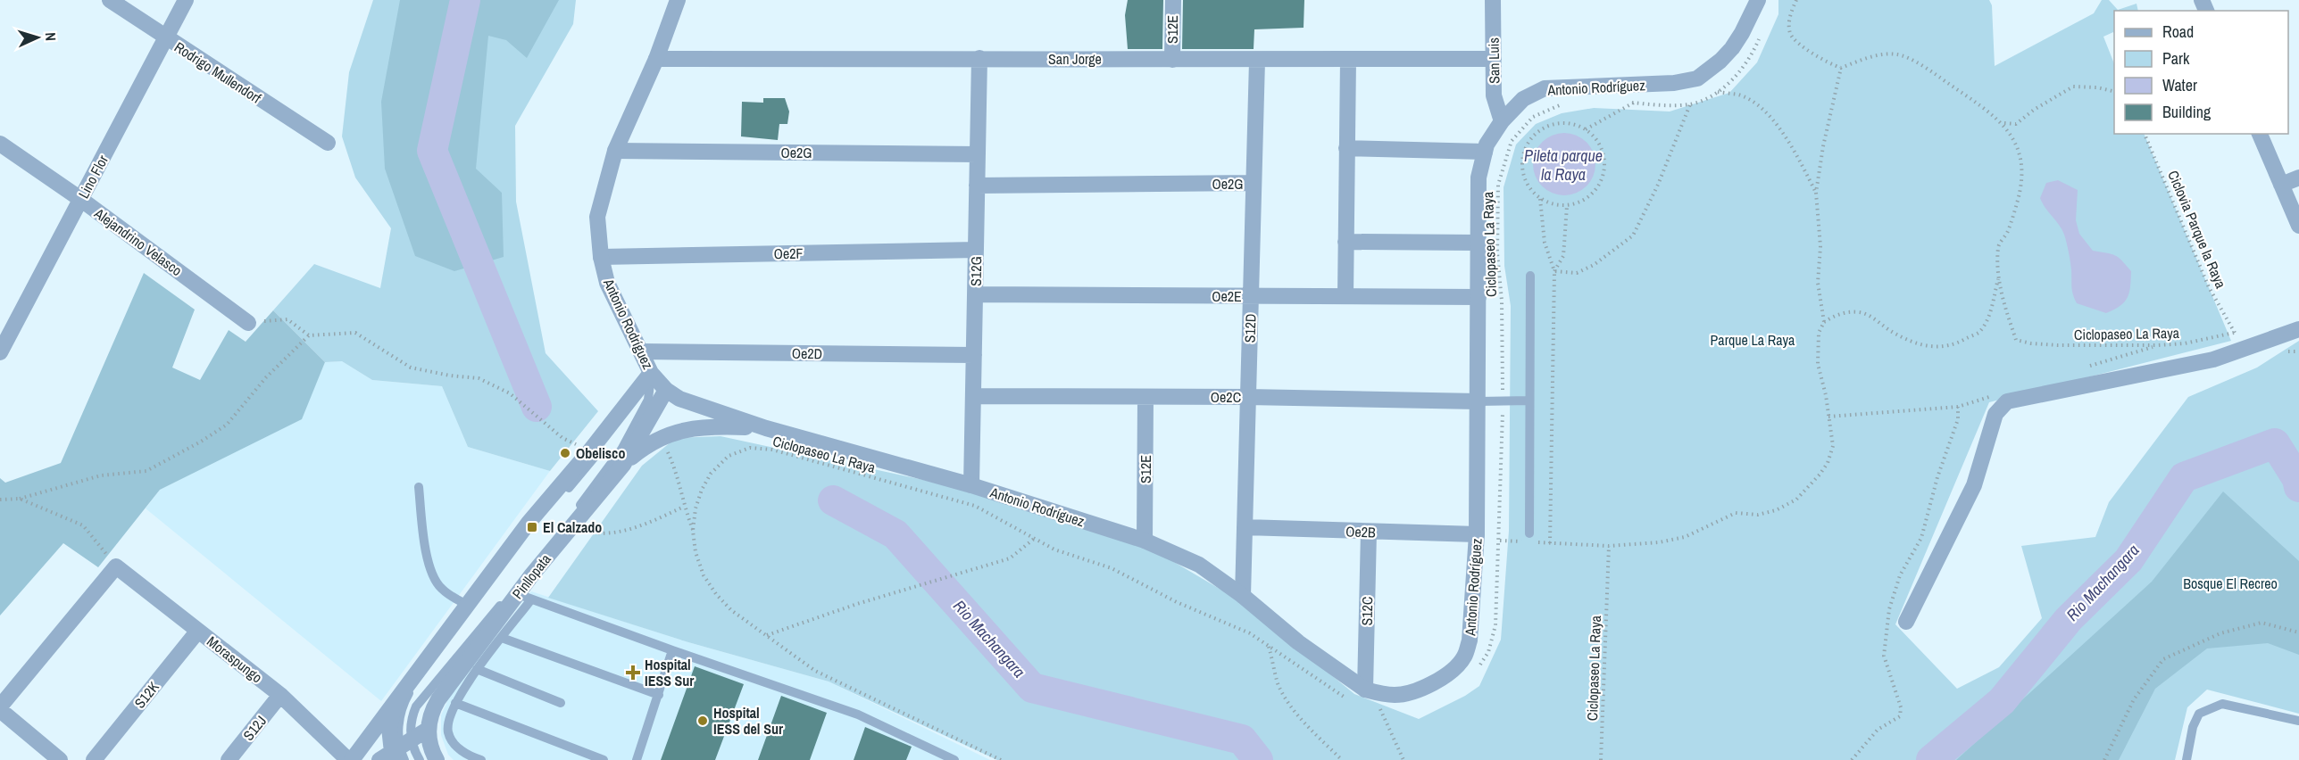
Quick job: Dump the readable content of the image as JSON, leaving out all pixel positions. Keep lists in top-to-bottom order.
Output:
{
  "streets": {
    "street": [
      "S12E",
      "San Jorge",
      "San Luis",
      "Rodrigo Mullendorf",
      "Antonio Rodríguez",
      "Oe2G",
      "Lino Flor",
      "Alejandrino Velasco",
      "Oe2F",
      "S12G",
      "Oe2E",
      "S12D",
      "Oe2D",
      "Oe2C",
      "Oe2B",
      "Pinllopata",
      "S12C",
      "Moraspungo",
      "S12K",
      "S12J"
    ],
    "path": ["Ciclovia Parque la Raya", "Ciclopaseo La Raya"]
  },
  "crossings": [
    ["S12E", "San Jorge"],
    ["S12E", "Antonio Rodríguez"],
    ["S12E", "Oe2C"],
    ["San Jorge", "San Luis"],
    ["San Jorge", "Antonio Rodríguez"],
    ["San Jorge", "S12G"],
    ["San Jorge", "S12D"],
    ["San Luis", "Antonio Rodríguez"],
    ["Rodrigo Mullendorf", "Lino Flor"],
    ["Antonio Rodríguez", "Oe2G"],
    ["Antonio Rodríguez", "Oe2F"],
    ["Antonio Rodríguez", "S12G"],
    ["Antonio Rodríguez", "Oe2E"],
    ["Antonio Rodríguez", "S12D"],
    ["Antonio Rodríguez", "Oe2D"],
    ["Antonio Rodríguez", "Oe2C"],
    ["Antonio Rodríguez", "Oe2B"],
    ["Antonio Rodríguez", "Pinllopata"],
    ["Antonio Rodríguez", "S12C"],
    ["Oe2G", "S12G"],
    ["Oe2G", "S12D"],
    ["Lino Flor", "Alejandrino Velasco"],
    ["Ciclovia Parque la Raya", "Ciclopaseo La Raya"],
    ["Oe2F", "S12G"],
    ["S12G", "Oe2E"],
    ["S12G", "Oe2D"],
    ["S12G", "Oe2C"],
    ["Oe2E", "S12D"],
    ["S12D", "Oe2C"],
    ["S12D", "Oe2B"],
    ["Oe2B", "S12C"],
    ["Moraspungo", "S12K"],
    ["Moraspungo", "S12J"]
  ],
  "water": ["Pileta parque la Raya", "Rio Machangara"],
  "parks": ["Parque La Raya", "Bosque El Recreo"],
  "places": {
    "other": ["Obelisco", "Hospital IESS del Sur"],
    "transit": ["El Calzado"],
    "health": ["Hospital IESS Sur"]
  },
  "legend": [
    "Road",
    "Park",
    "Water",
    "Building"
  ],
  "north": "right"
}
